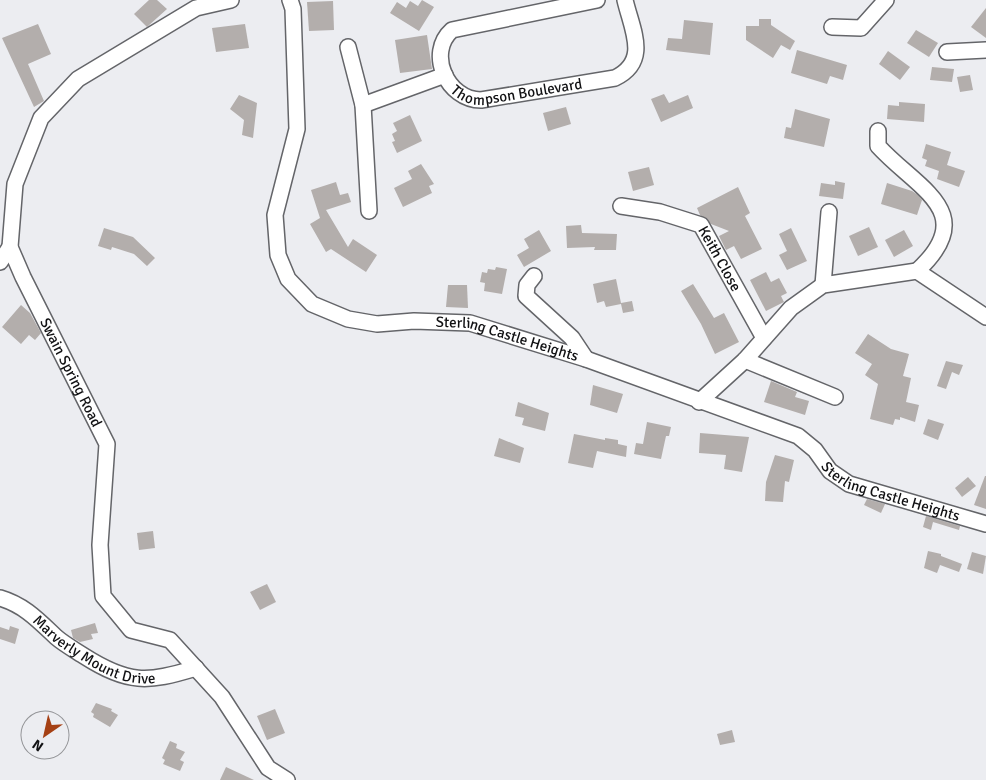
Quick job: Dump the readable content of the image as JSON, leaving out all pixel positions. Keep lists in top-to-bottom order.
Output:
{
  "streets": {
    "street": [
      "Thompson Boulevard",
      "Keith Close",
      "Sterling Castle Heights",
      "Swain Spring Road",
      "Marverly Mount Drive"
    ]
  },
  "crossings": [
    ["Swain Spring Road", "Marverly Mount Drive"]
  ],
  "north": "bottom left"
}
